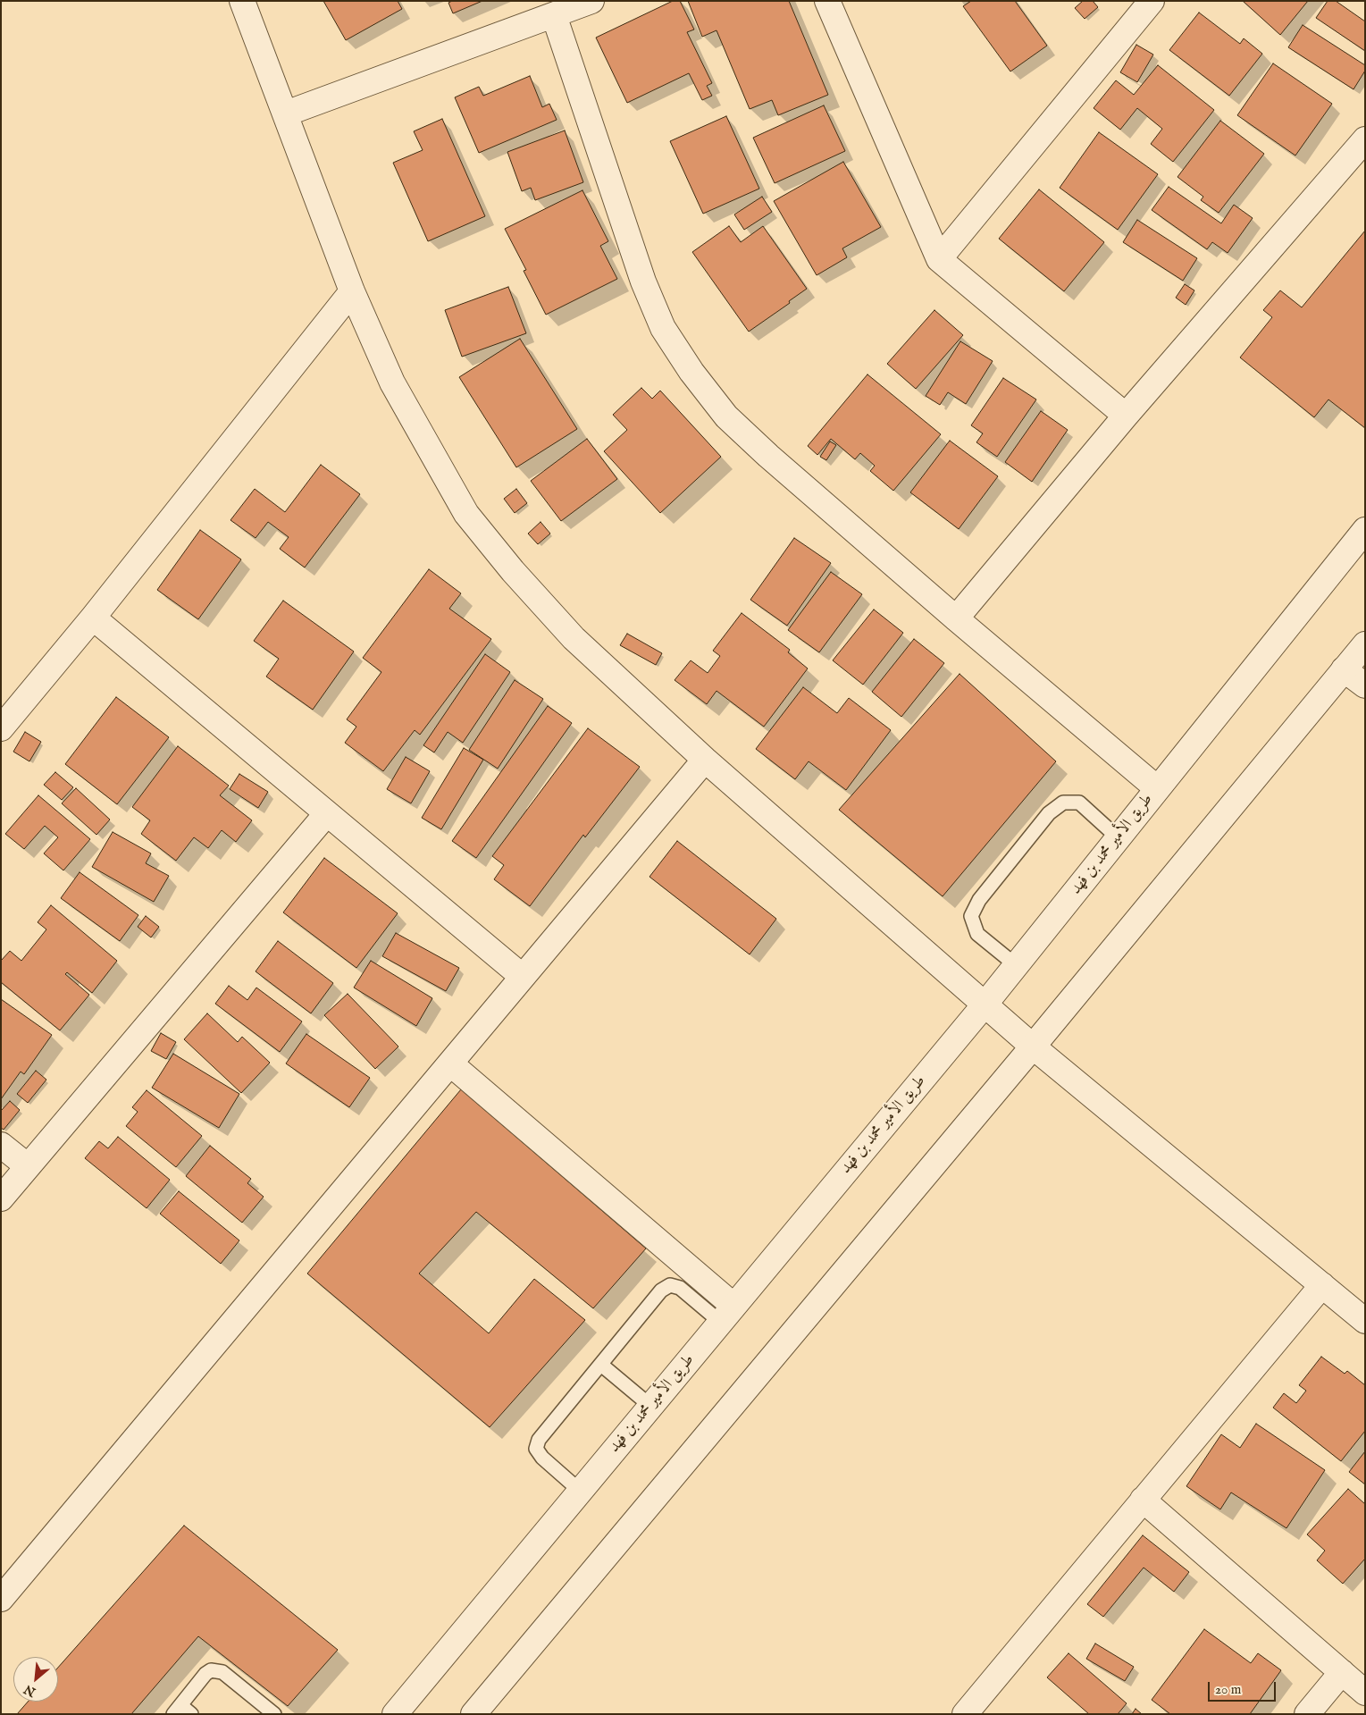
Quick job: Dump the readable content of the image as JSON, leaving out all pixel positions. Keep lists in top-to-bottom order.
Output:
{
  "streets": {
    "street": ["طريق الأمير محمد بن فهد"]
  },
  "scale_bar": "20 m",
  "north": "bottom left"
}
